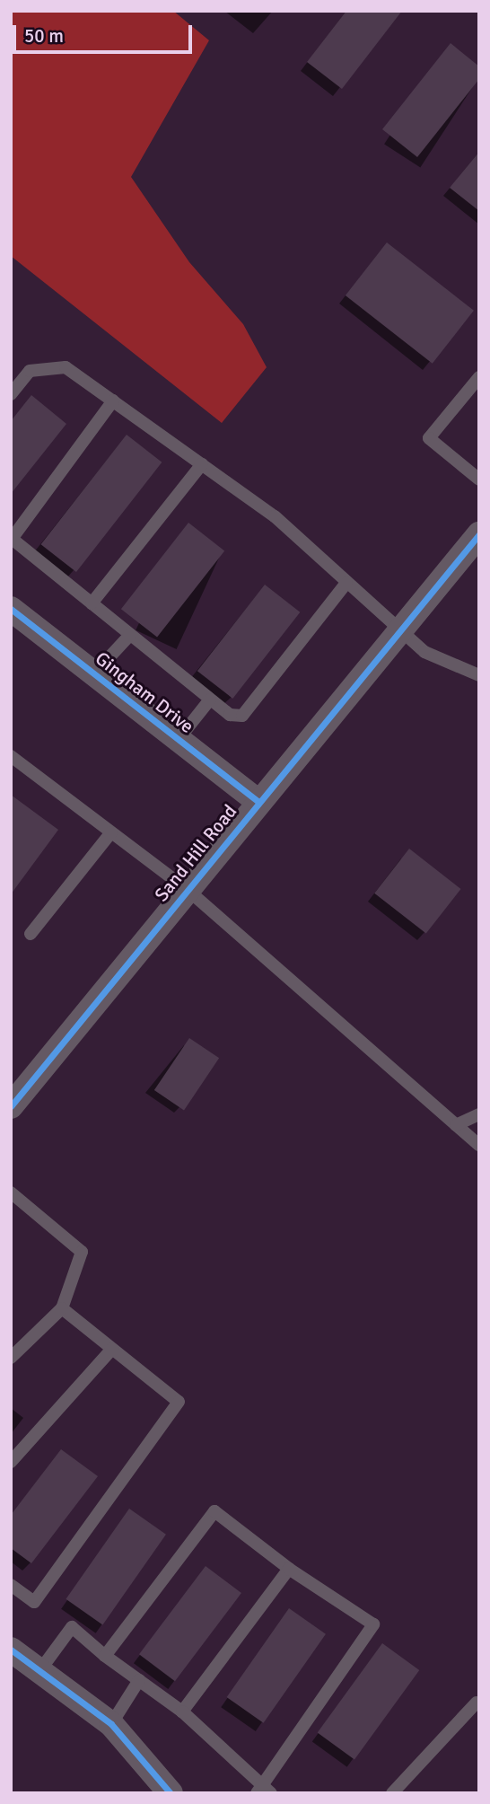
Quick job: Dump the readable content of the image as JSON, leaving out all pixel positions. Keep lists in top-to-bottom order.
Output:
{
  "streets": {
    "street": ["Gingham Drive", "Sand Hill Road"]
  },
  "crossings": [
    ["Gingham Drive", "Sand Hill Road"]
  ],
  "scale_bar": "50 m"
}
